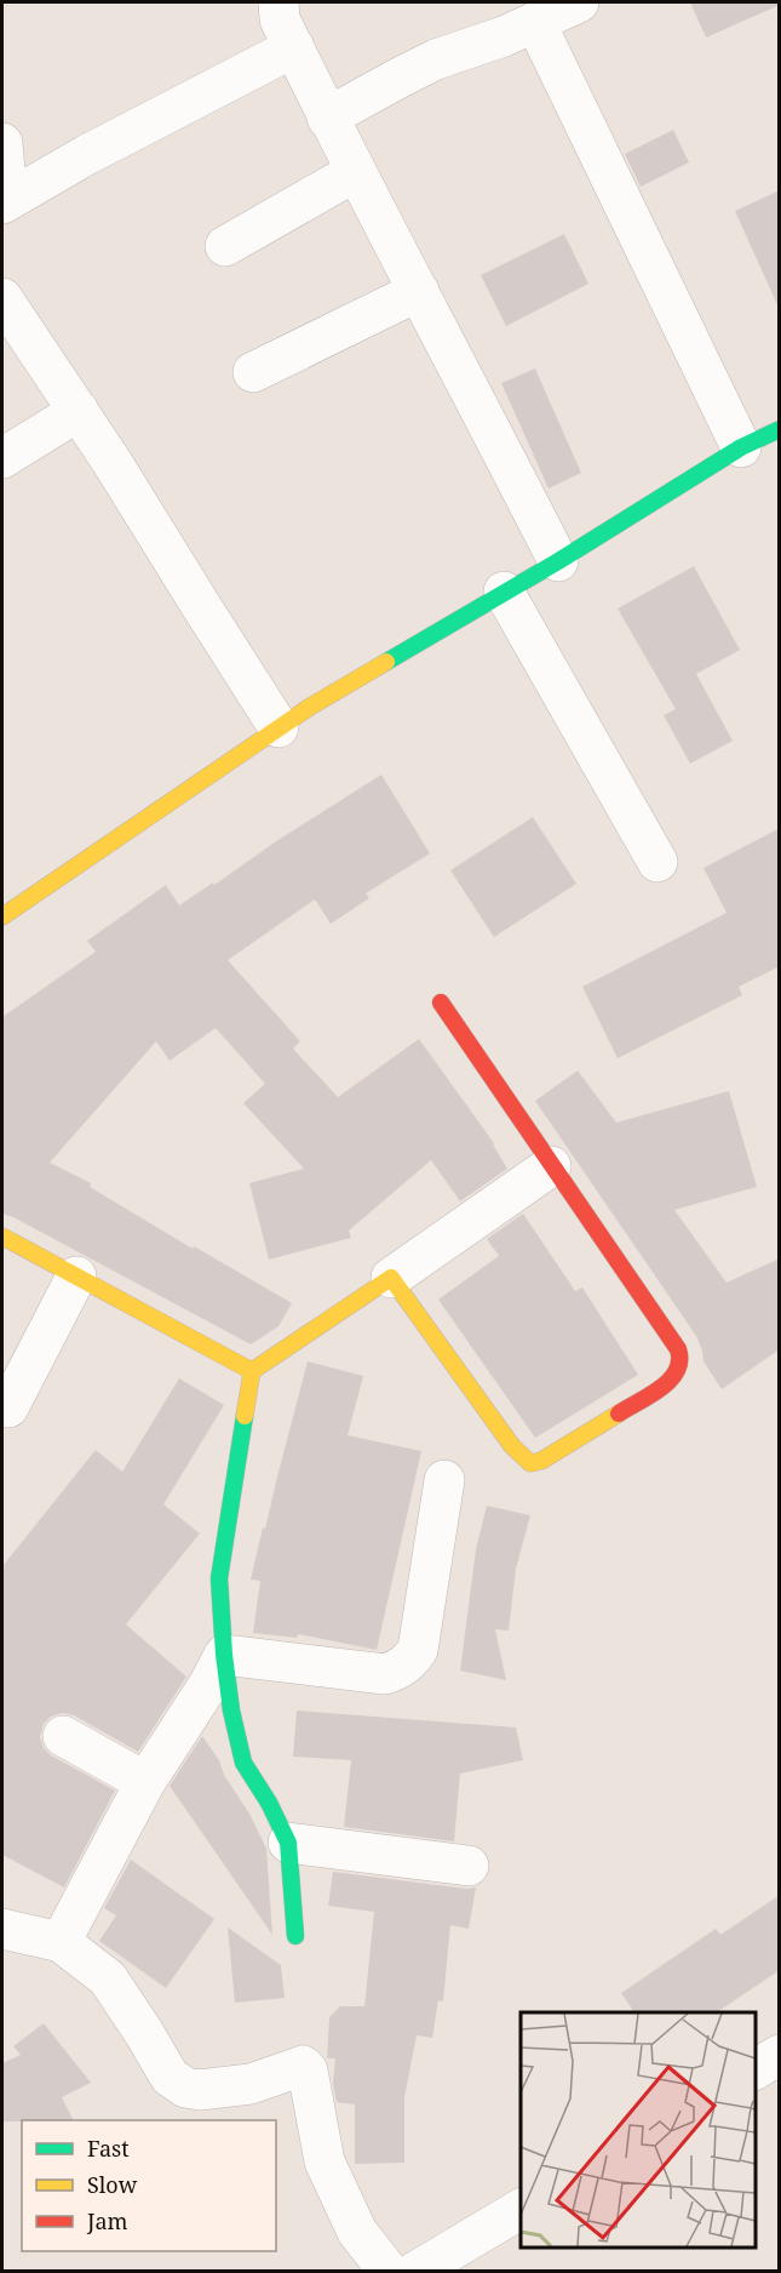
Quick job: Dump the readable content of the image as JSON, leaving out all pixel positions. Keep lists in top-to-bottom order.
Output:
{
  "legend": ["Fast", "Slow", "Jam"]
}
